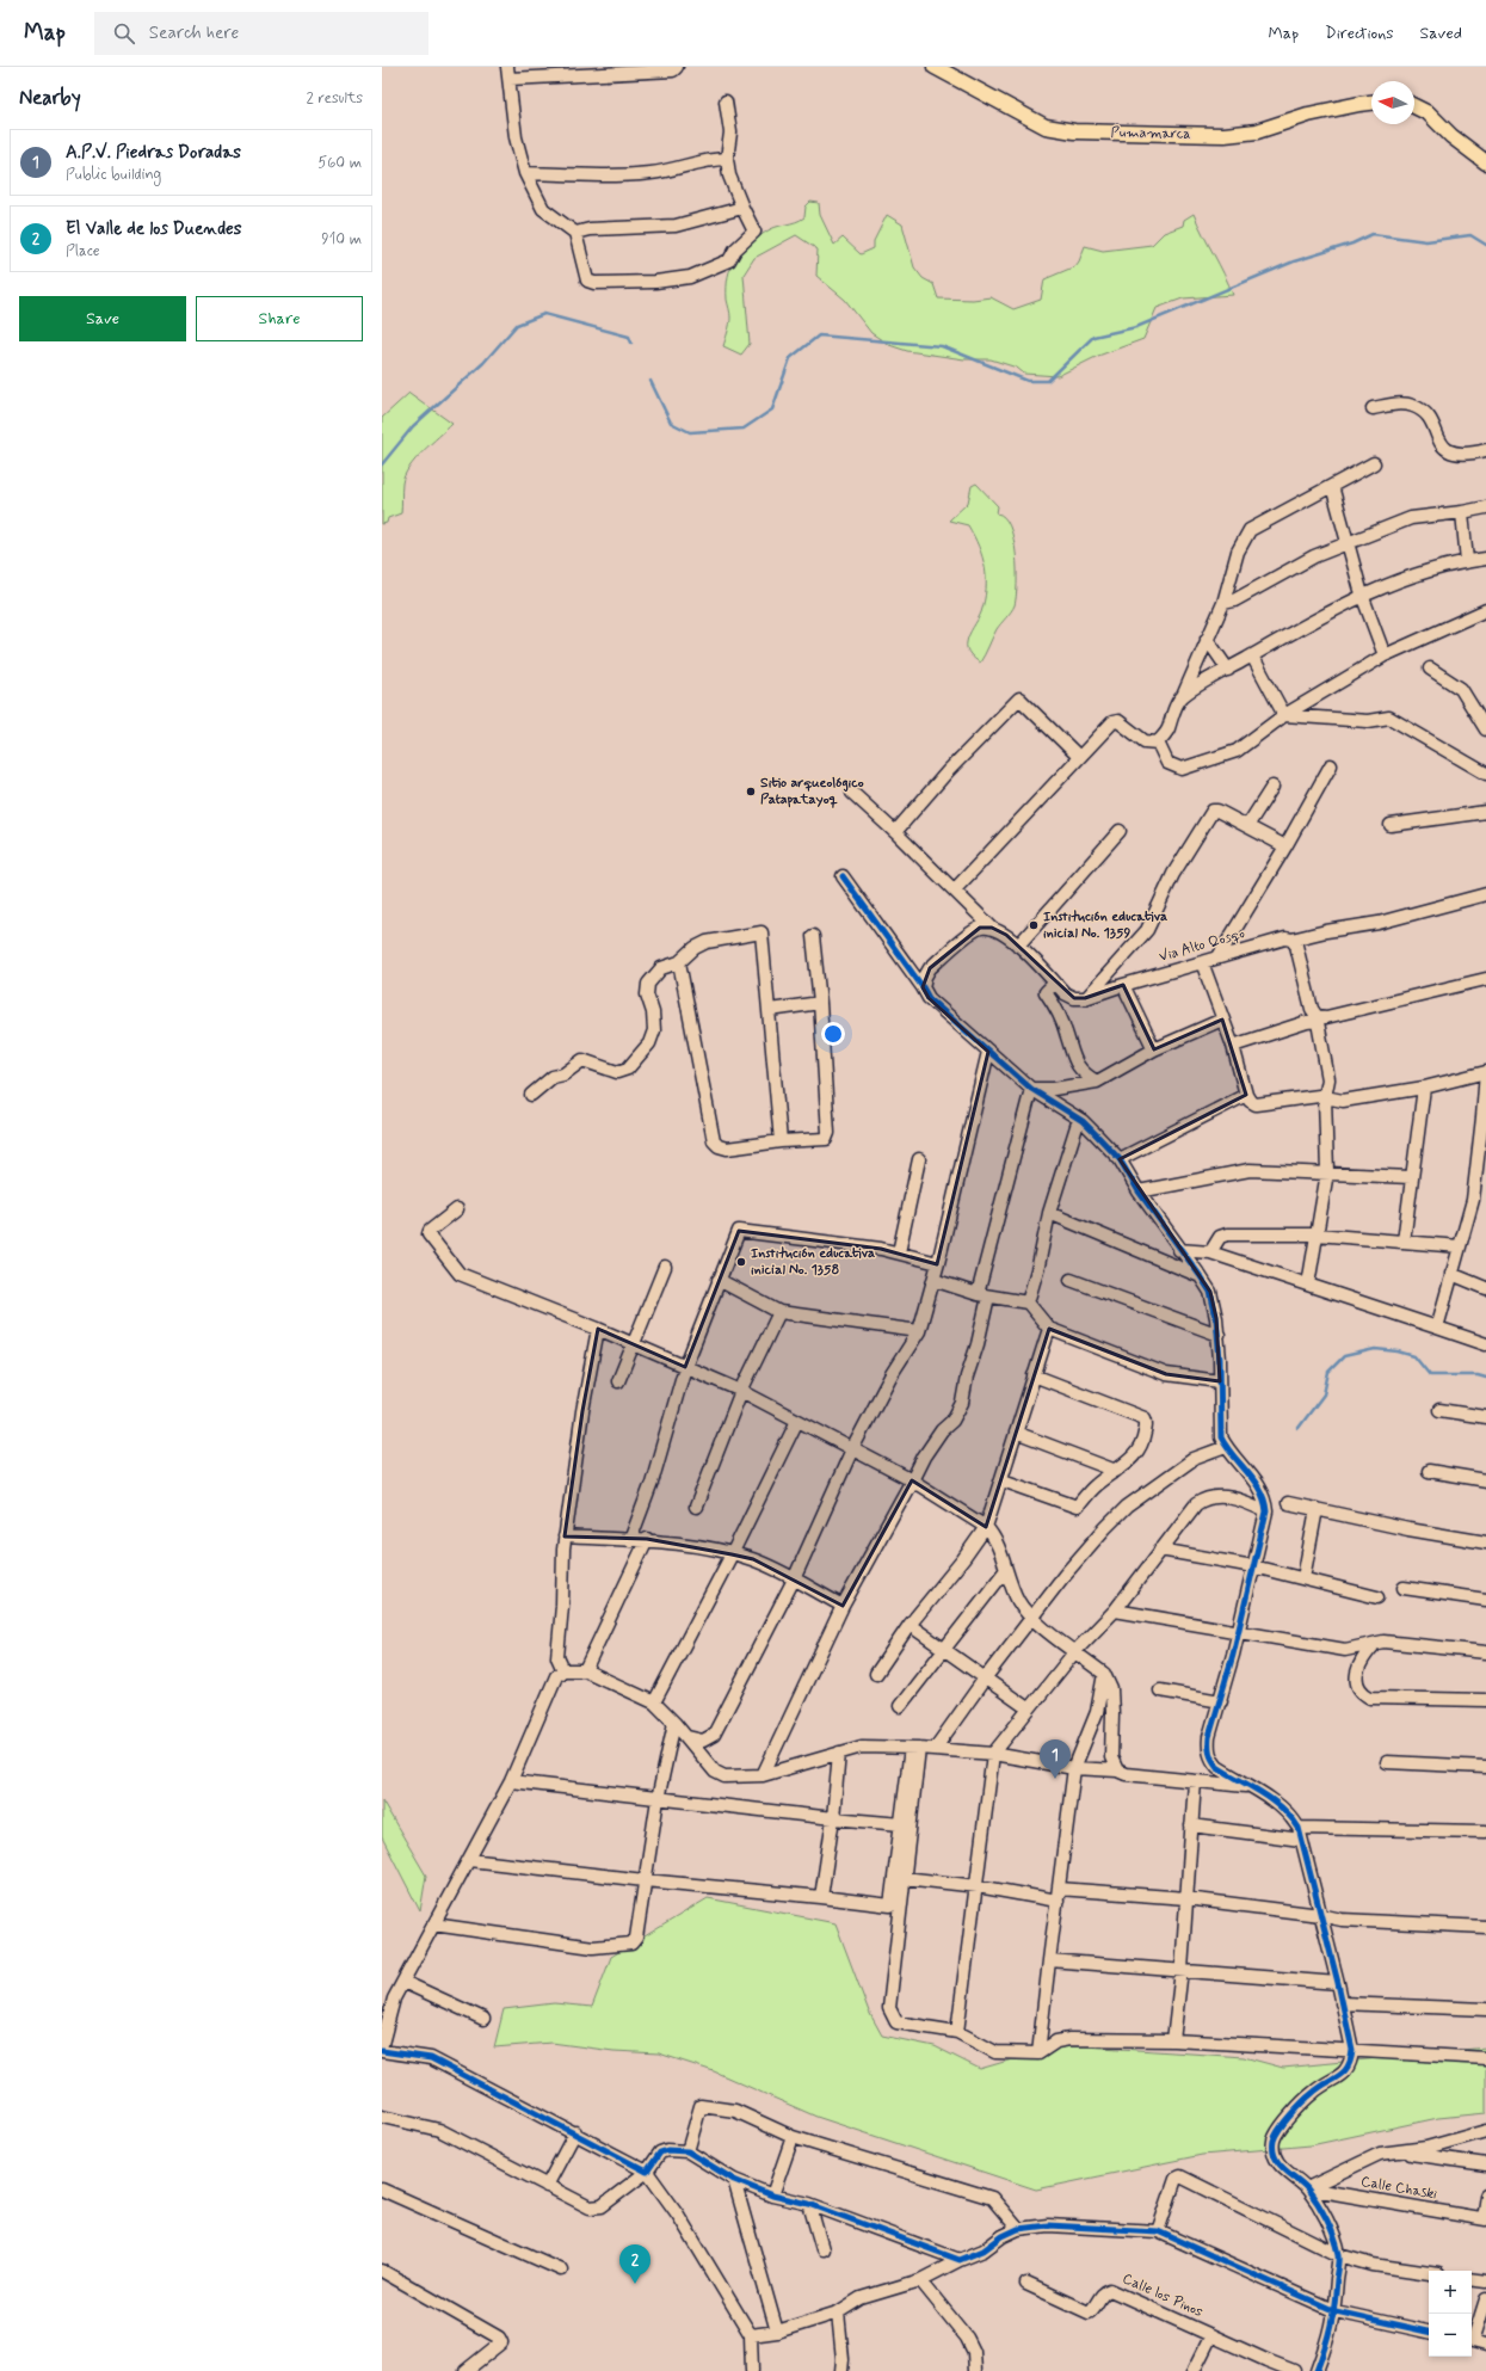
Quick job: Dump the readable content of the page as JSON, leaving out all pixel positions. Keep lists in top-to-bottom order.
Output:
{
  "streets": {
    "main road": ["Pumamarca"],
    "street": ["Via Alto Qosqo", "Calle Chaski", "Calle los Pinos"]
  },
  "places": ["Sitio arqueológico Patapatayoq", "Institución educativa inicial No. 1359", "Institución educativa inicial No. 1358"],
  "north": "left",
  "page": {
    "header": "Map",
    "search": "Search here",
    "nav": ["Map", "Directions", "Saved"],
    "heading": ["Nearby", "2 results"],
    "list": [
      {
        "mark": "1",
        "name": "A.P.V. Piedras Doradas",
        "note": "Public building",
        "value": "560 m"
      },
      {
        "mark": "2",
        "name": "El Valle de los Duendes",
        "note": "Place",
        "value": "910 m"
      }
    ],
    "buttons": ["Save", "Share"],
    "pins": ["1", "2"],
    "map_buttons": ["+", "−"]
  }
}
